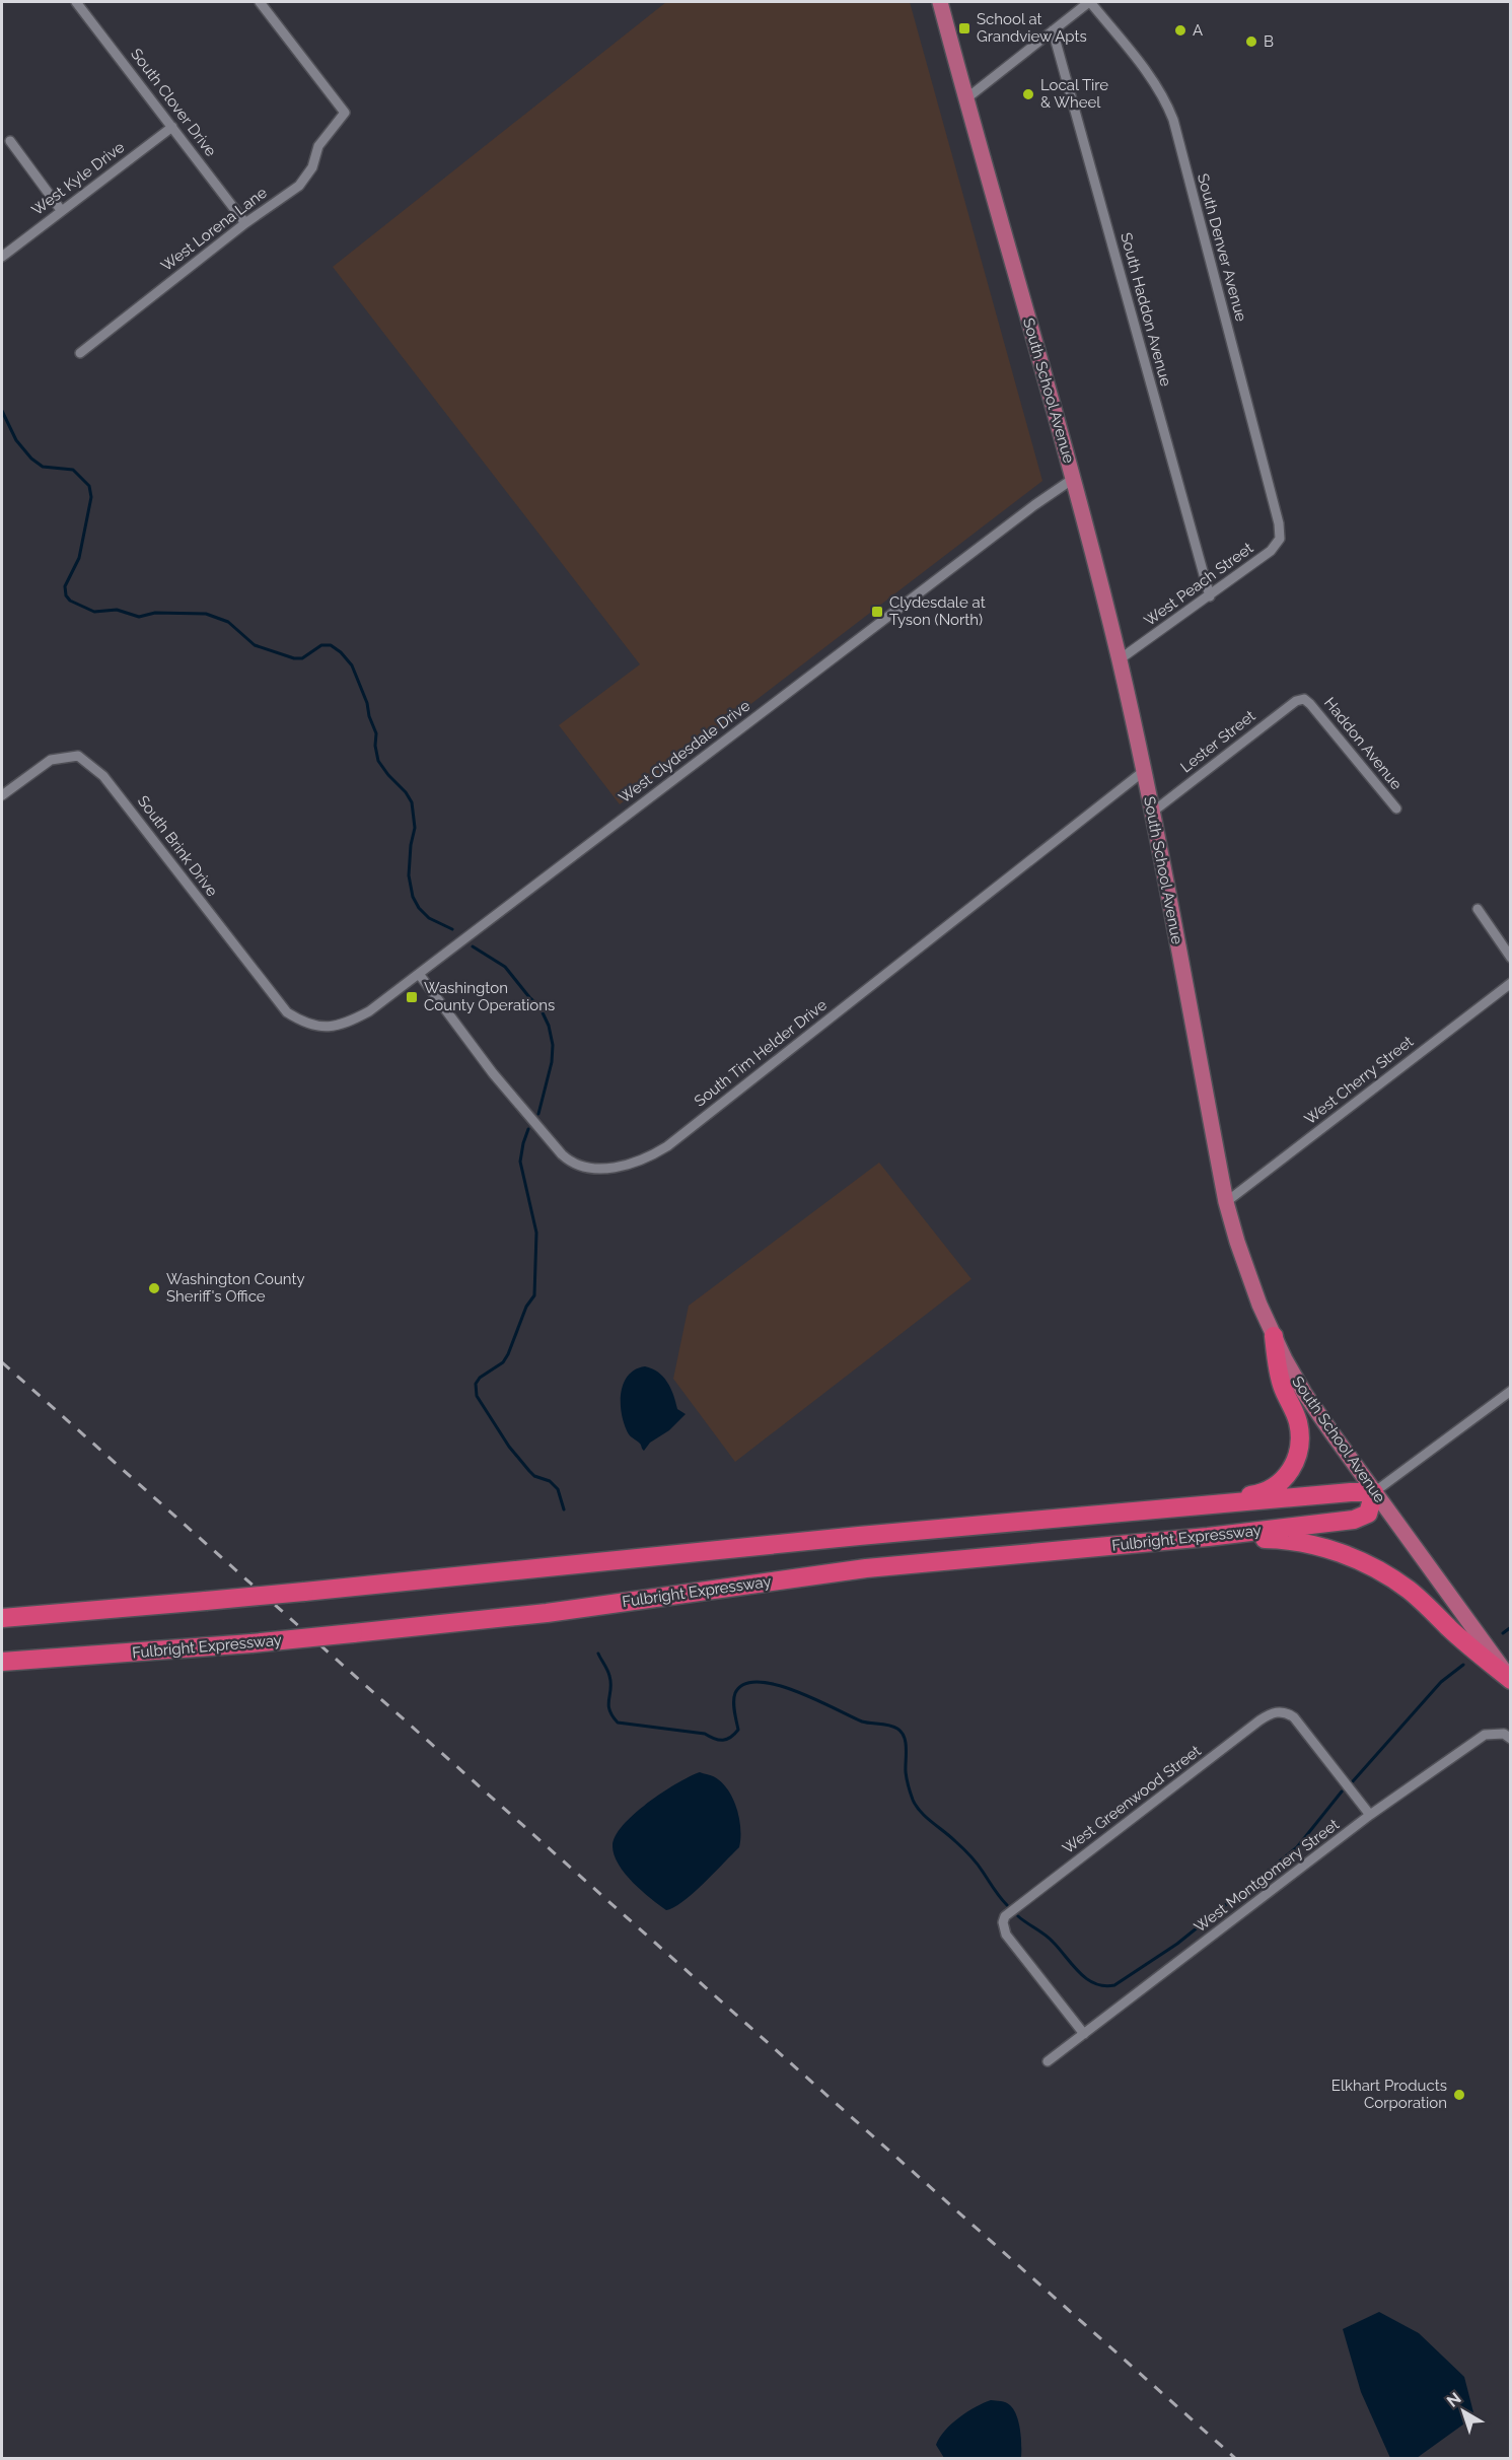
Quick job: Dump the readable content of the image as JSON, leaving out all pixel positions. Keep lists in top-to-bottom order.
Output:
{
  "streets": {
    "highway": ["Fulbright Expressway"],
    "main road": ["South School Avenue"],
    "street": [
      "South Clover Drive",
      "West Kyle Drive",
      "West Lorena Lane",
      "South Denver Avenue",
      "South Haddon Avenue",
      "West Peach Street",
      "Lester Street",
      "Haddon Avenue",
      "West Clydesdale Drive",
      "South Brink Drive",
      "South Tim Helder Drive",
      "West Cherry Street",
      "West Greenwood Street",
      "West Montgomery Street"
    ]
  },
  "crossings": [
    ["South Clover Drive", "West Kyle Drive"],
    ["South Clover Drive", "West Lorena Lane"],
    ["South Denver Avenue", "West Peach Street"],
    ["South Haddon Avenue", "West Peach Street"],
    ["South School Avenue", "West Peach Street"],
    ["South School Avenue", "Lester Street"],
    ["South School Avenue", "West Clydesdale Drive"],
    ["South School Avenue", "South Tim Helder Drive"],
    ["South School Avenue", "West Cherry Street"],
    ["South School Avenue", "Fulbright Expressway"],
    ["Lester Street", "Haddon Avenue"],
    ["West Clydesdale Drive", "South Brink Drive"],
    ["West Clydesdale Drive", "South Tim Helder Drive"],
    ["West Greenwood Street", "West Montgomery Street"]
  ],
  "places": {
    "transit": ["School at Grandview Apts", "Clydesdale at Tyson (North)", "Washington County Operations"],
    "other": [
      "A",
      "B",
      "Local Tire & Wheel",
      "Washington County Sheriff's Office",
      "Elkhart Products Corporation"
    ]
  },
  "north": "top left"
}
